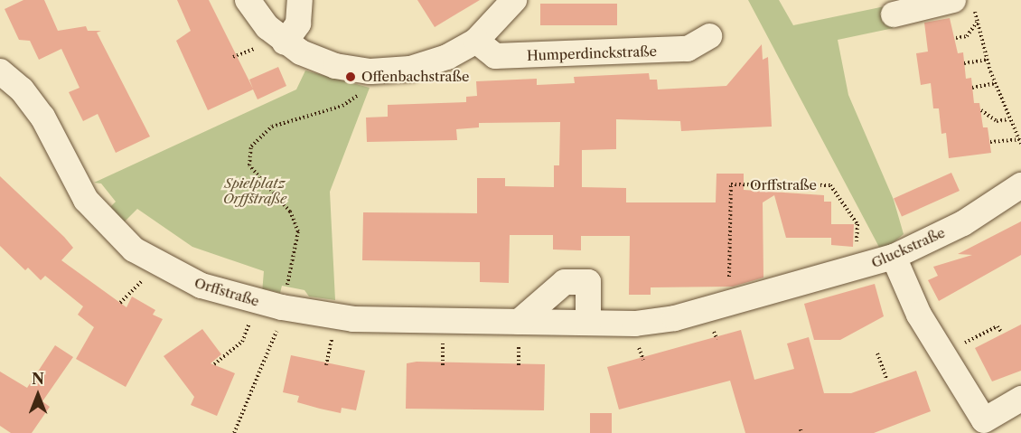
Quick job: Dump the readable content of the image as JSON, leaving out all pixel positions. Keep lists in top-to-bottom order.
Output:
{
  "streets": {
    "street": ["Humperdinckstraße", "Orffstraße", "Gluckstraße"]
  },
  "crossings": [
    ["Orffstraße", "Gluckstraße"]
  ],
  "parks": ["Spielplatz Orffstraße"],
  "places": ["Offenbachstraße"],
  "north": "top"
}
